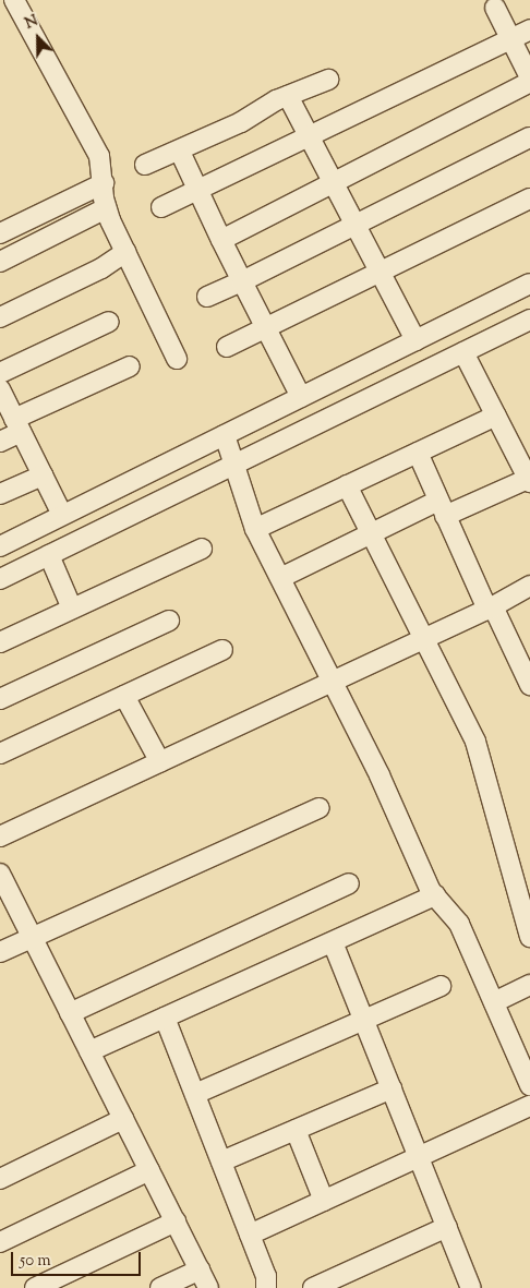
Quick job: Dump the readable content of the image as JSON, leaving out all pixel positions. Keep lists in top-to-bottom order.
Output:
{
  "scale_bar": "50 m",
  "north": "top left"
}
